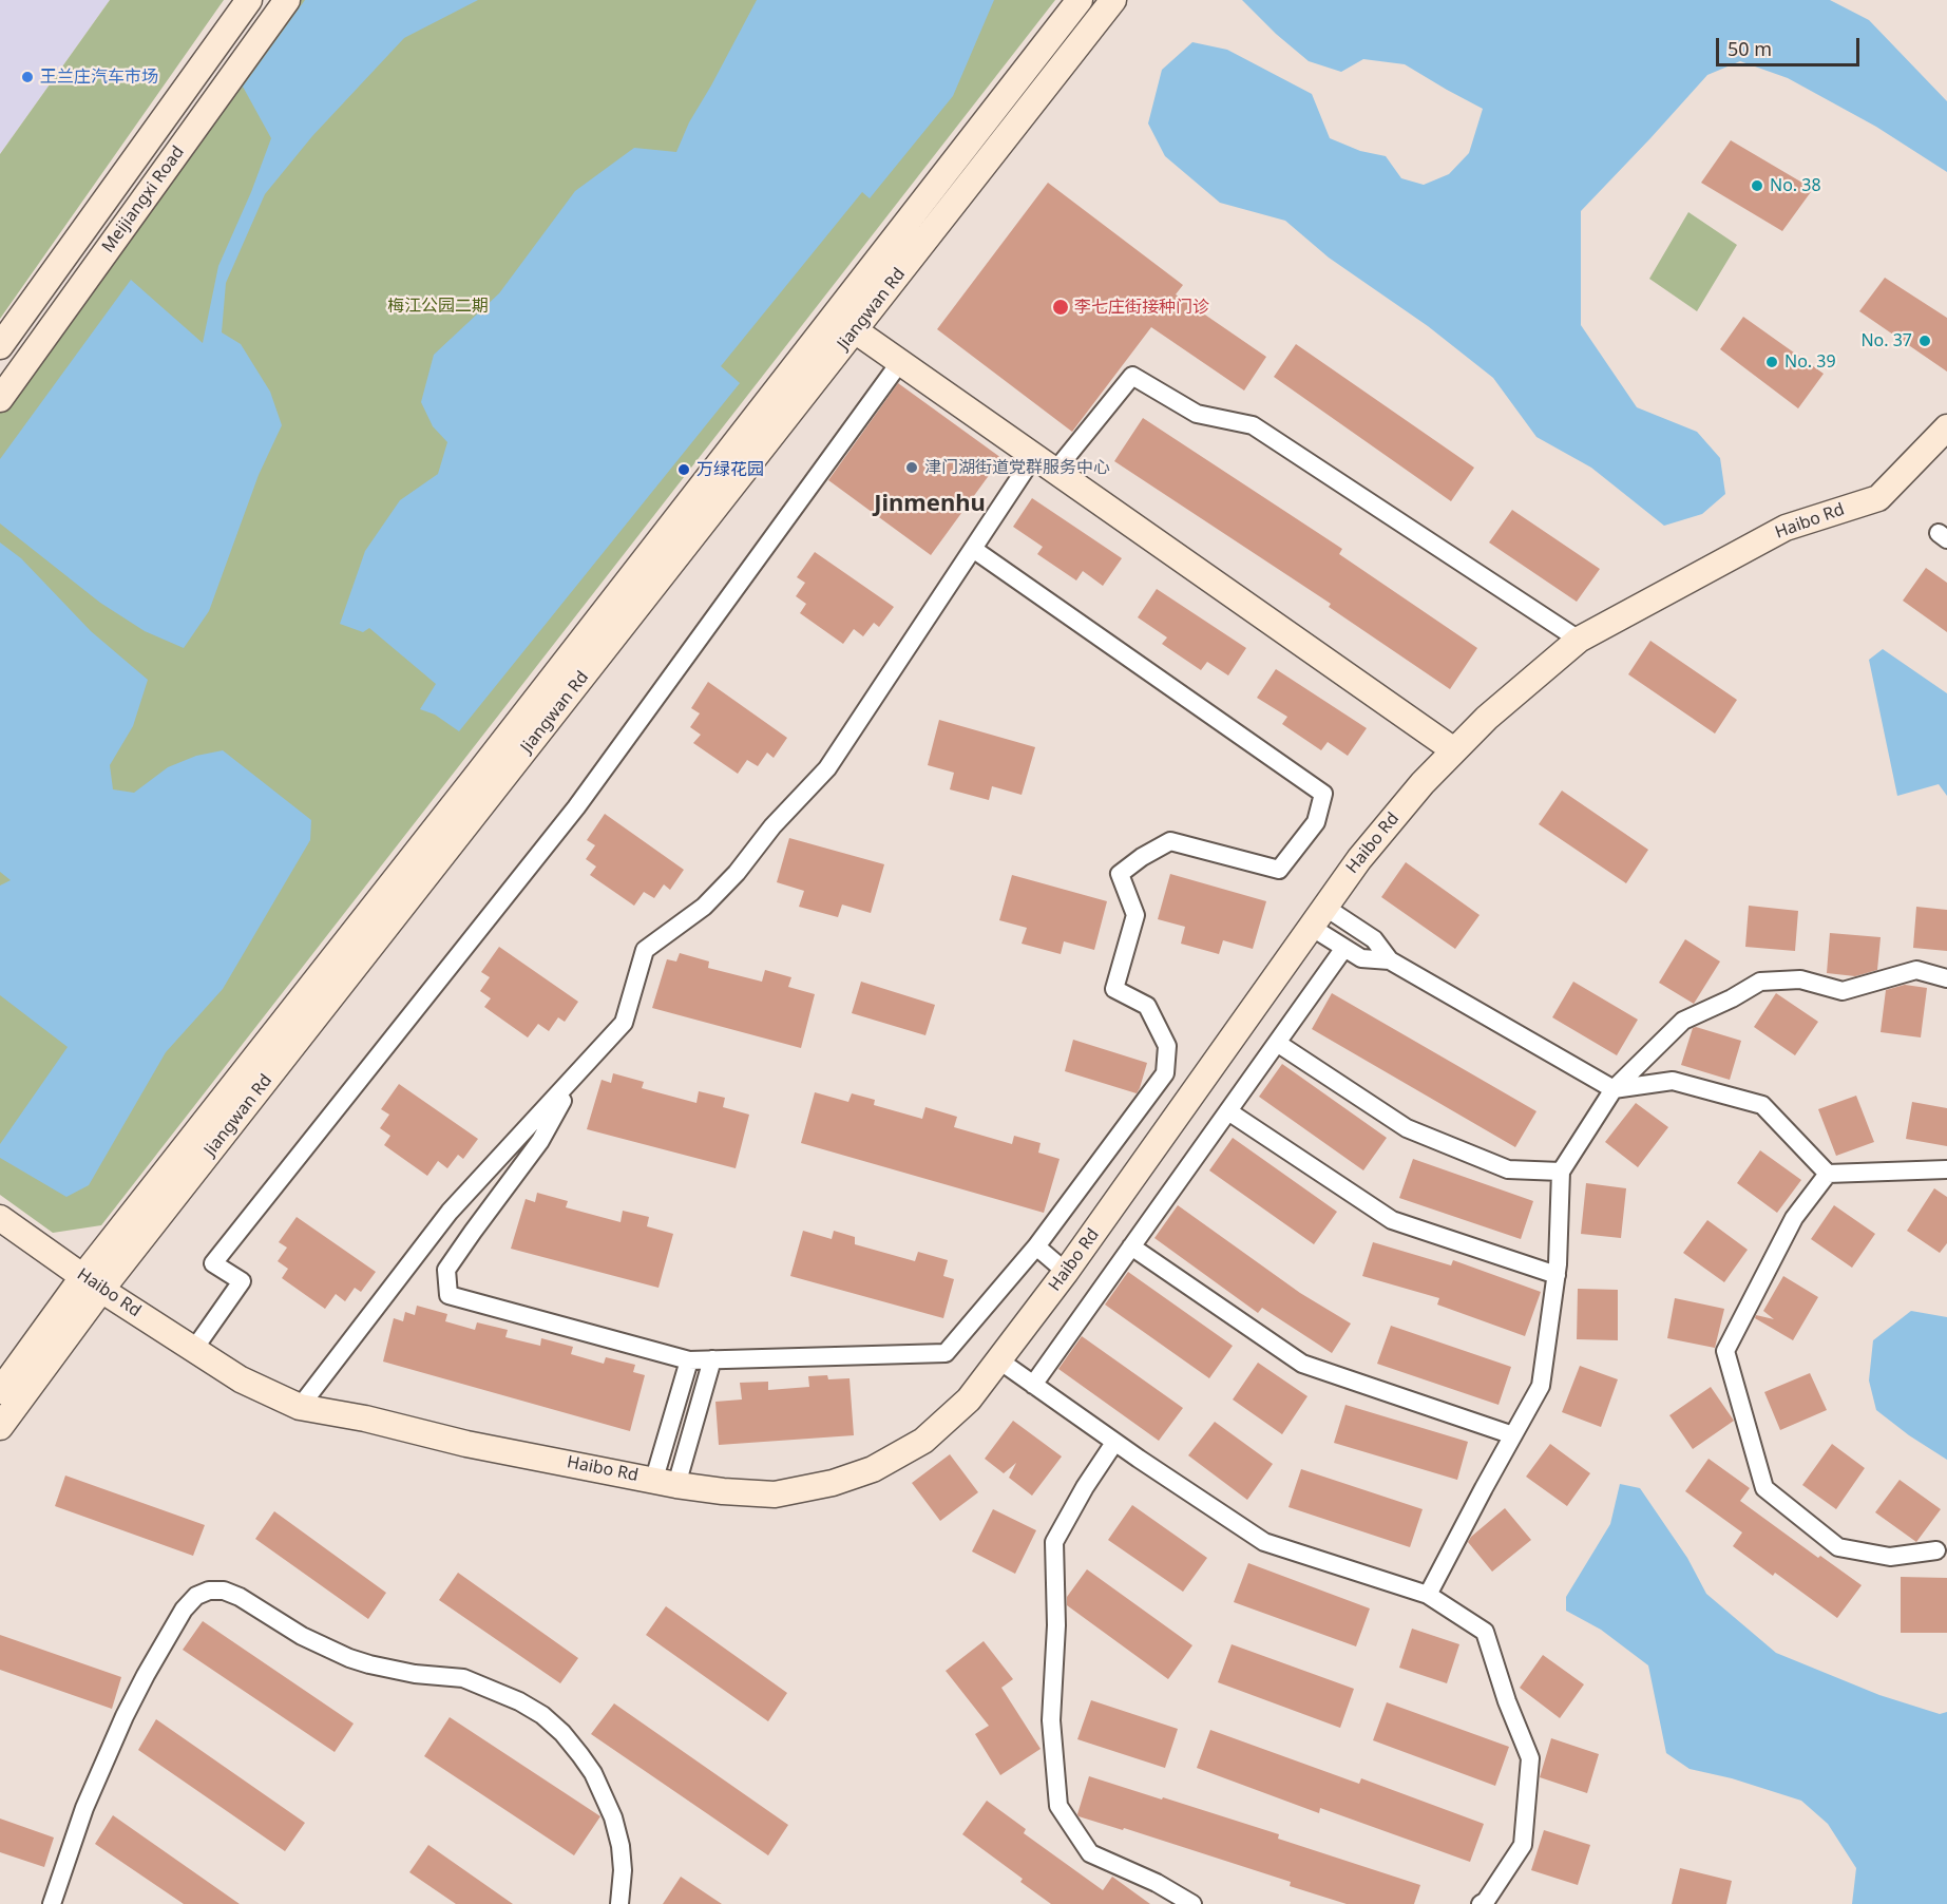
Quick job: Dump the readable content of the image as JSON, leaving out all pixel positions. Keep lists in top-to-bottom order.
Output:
{
  "streets": {
    "main road": ["Meijiangxi Road", "Jiangwan Rd", "Haibo Rd"]
  },
  "crossings": [
    ["Jiangwan Rd", "Haibo Rd"]
  ],
  "districts": ["Jinmenhu"],
  "parks": ["梅江公园二期"],
  "places": [
    "王兰庄汽车市场",
    "No. 38",
    "李七庄街接种门诊",
    "No. 37",
    "No. 39",
    "津门湖街道党群服务中心",
    "万绿花园"
  ],
  "scale_bar": "50 m"
}
